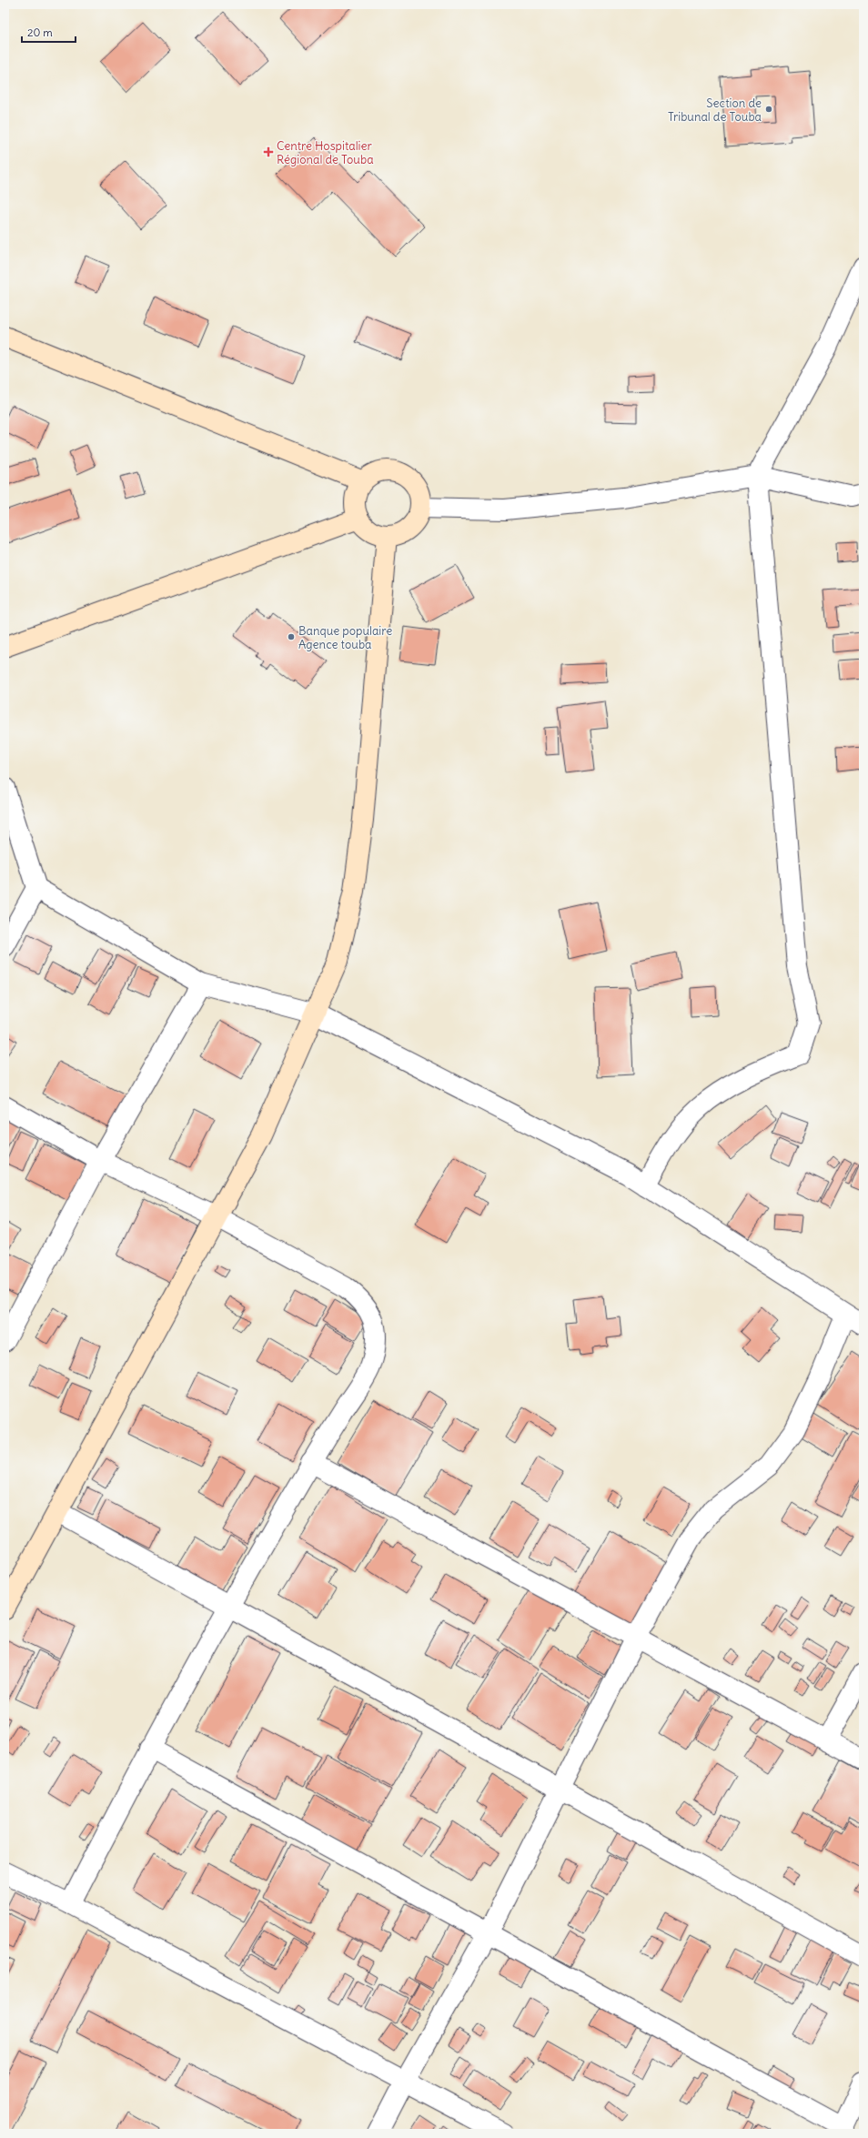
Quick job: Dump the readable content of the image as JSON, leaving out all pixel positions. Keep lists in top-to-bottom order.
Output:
{
  "places": {
    "other": ["Section de Tribunal de Touba", "Banque populaire Agence touba"],
    "health": ["Centre Hospitalier Régional de Touba"]
  },
  "scale_bar": "20 m"
}
